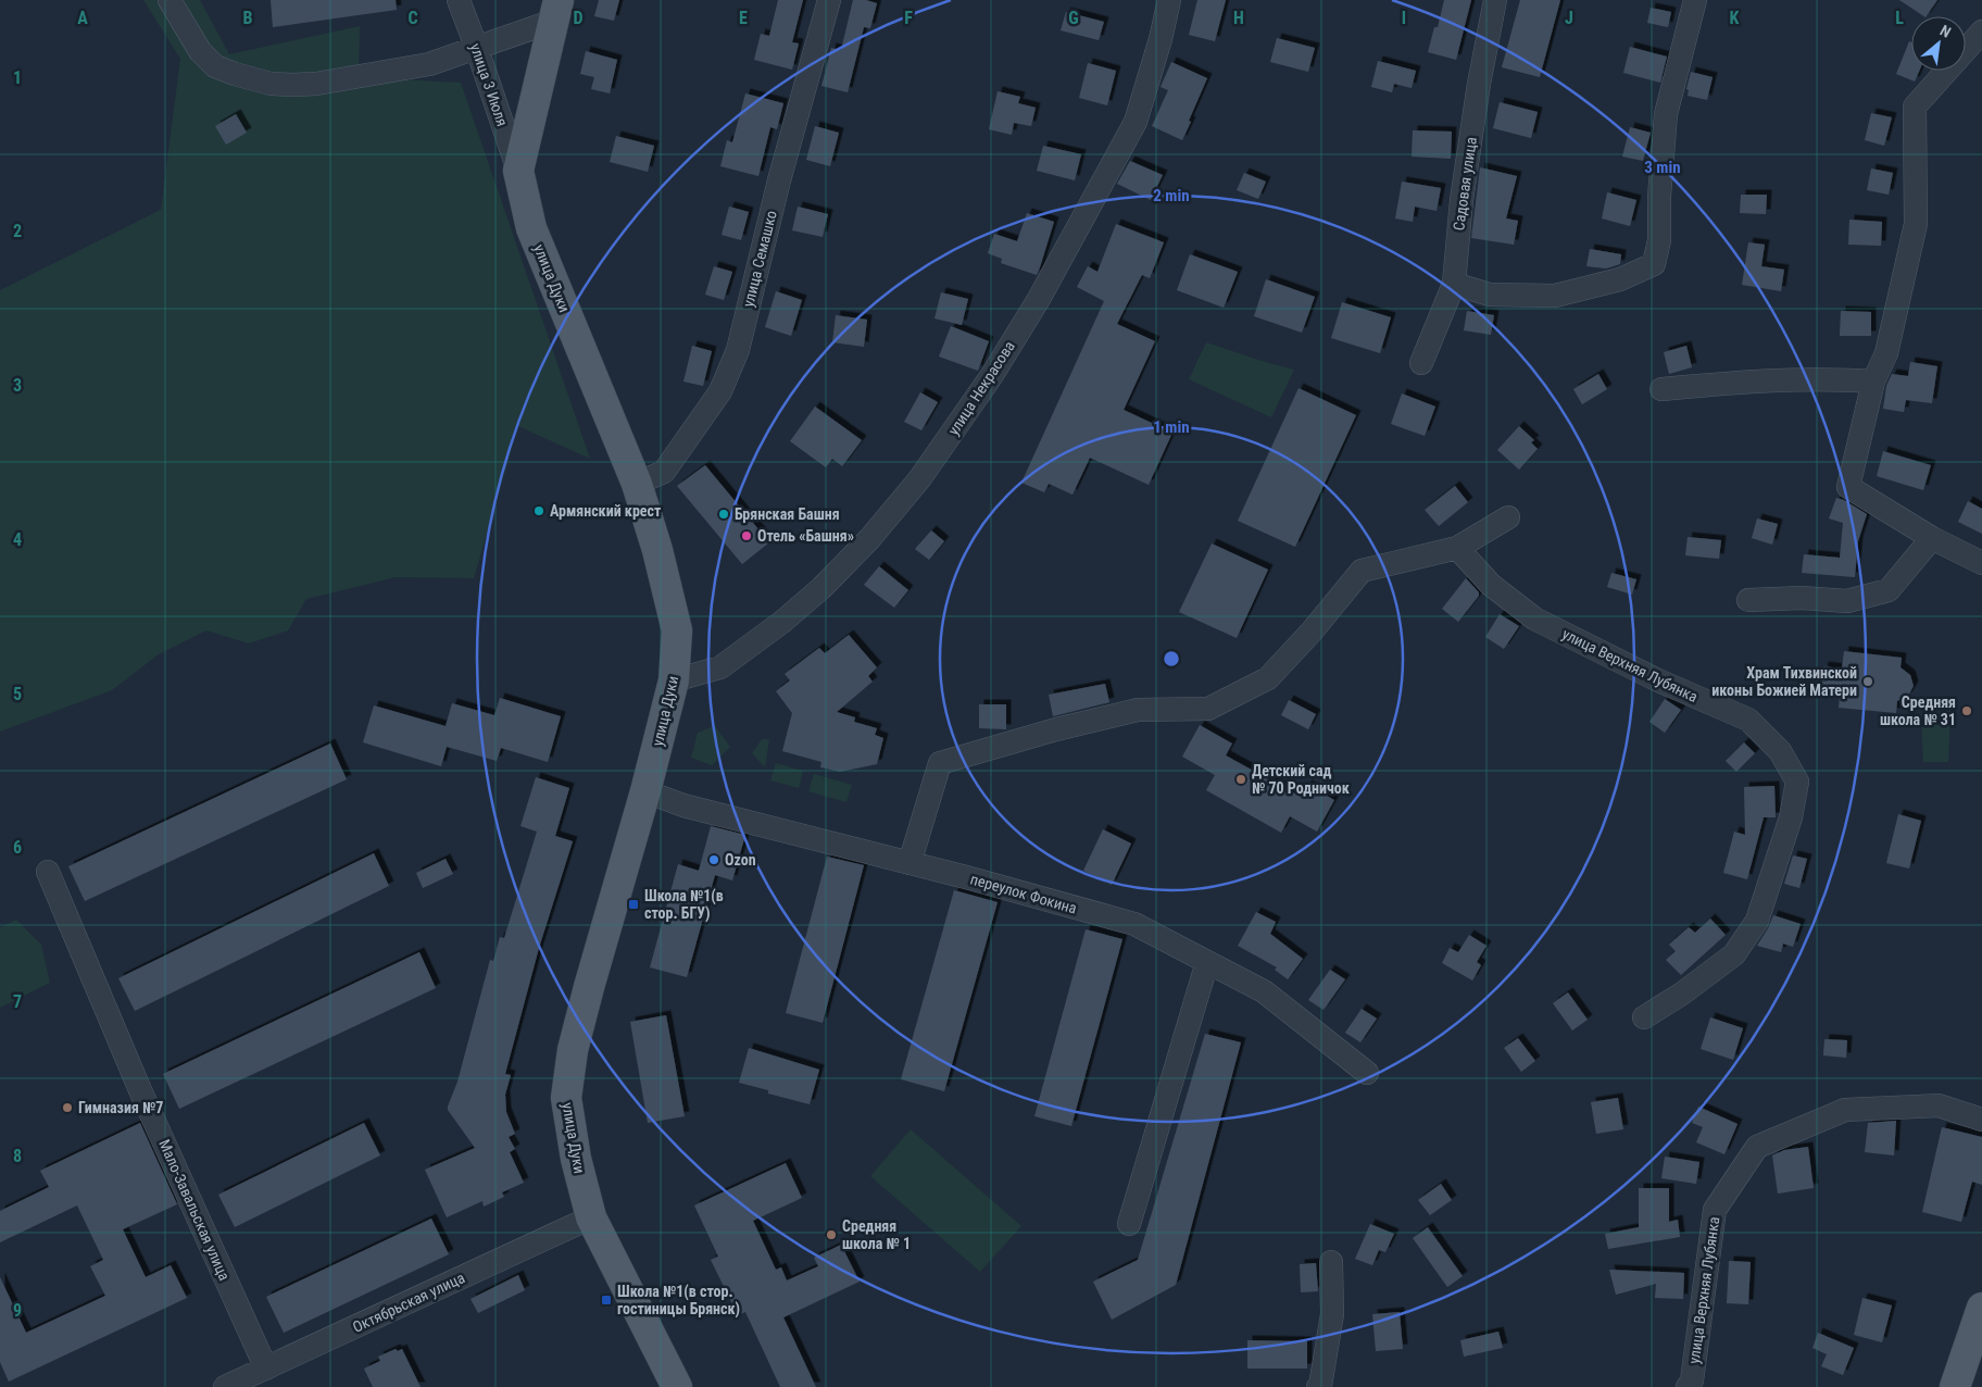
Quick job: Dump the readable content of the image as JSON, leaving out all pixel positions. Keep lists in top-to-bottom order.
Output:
{
  "streets": {
    "main road": ["улица Дуки"],
    "street": [
      "улица 3 Июля",
      "Садовая улица",
      "улица Семашко",
      "улица Некрасова",
      "улица Верхняя Лубянка",
      "переулок Фокина",
      "Мало-Завальская улица",
      "Октябрьская улица"
    ]
  },
  "crossings": [
    ["улица 3 Июля", "улица Дуки"],
    ["улица Семашко", "улица Дуки"],
    ["улица Дуки", "улица Некрасова"],
    ["улица Дуки", "переулок Фокина"],
    ["улица Дуки", "Октябрьская улица"],
    ["Мало-Завальская улица", "Октябрьская улица"]
  ],
  "places": {
    "other": [
      "Армянский крест",
      "Брянская Башня",
      "Отель «Башня»",
      "Храм Тихвинской иконы Божией Матери",
      "Средняя школа № 31",
      "Детский сад № 70 Родничок",
      "Ozon",
      "Гимназия №7",
      "Средняя школа № 1"
    ],
    "transit": ["Школа №1(в стор. БГУ)", "Школа №1(в стор. гостиницы Брянск)"]
  },
  "north": "top right",
  "grid": {
    "columns": [
      "A",
      "B",
      "C",
      "D",
      "E",
      "F",
      "G",
      "H",
      "I",
      "J",
      "K",
      "L"
    ],
    "rows": [
      "1",
      "2",
      "3",
      "4",
      "5",
      "6",
      "7",
      "8",
      "9"
    ]
  },
  "rings": ["3 min", "2 min", "1 min"]
}
